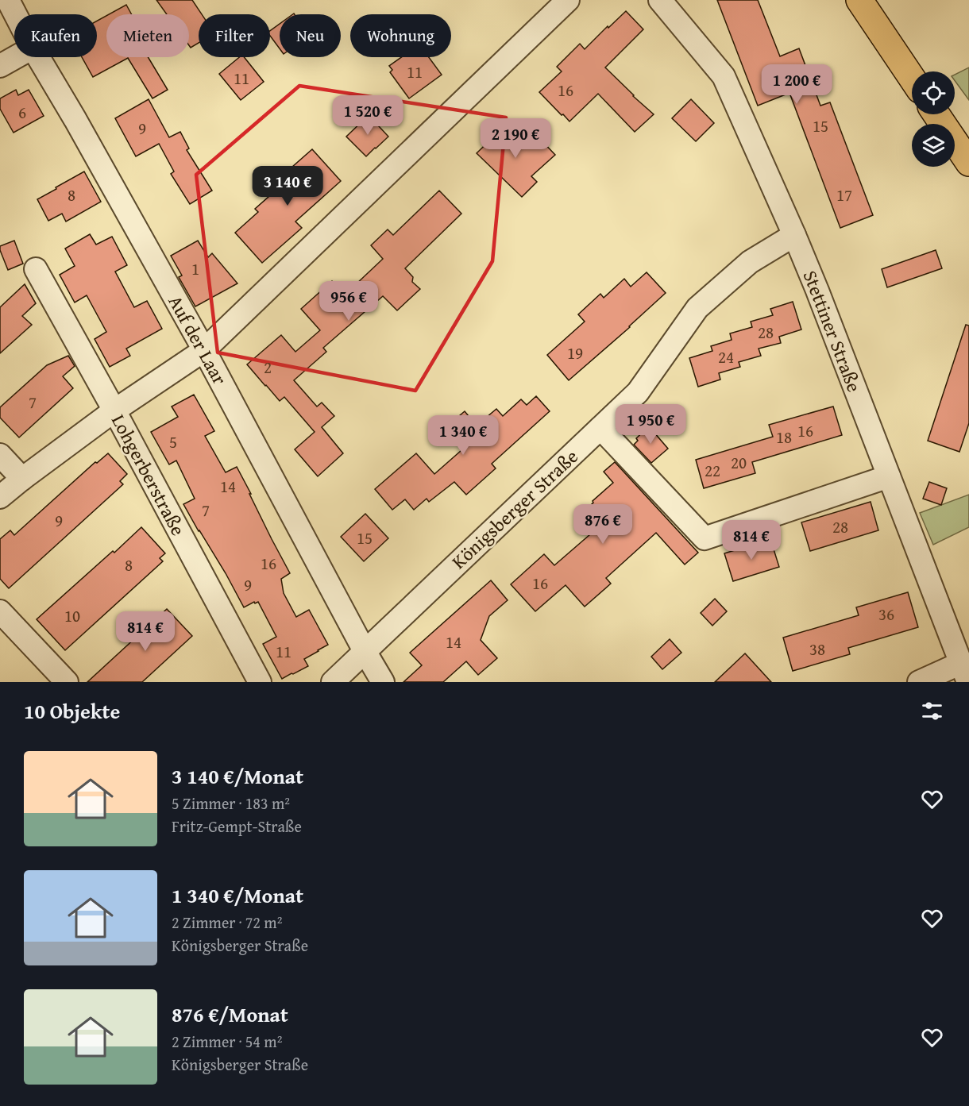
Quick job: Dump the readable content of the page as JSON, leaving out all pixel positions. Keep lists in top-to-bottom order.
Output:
{
  "streets": {
    "street": [
      "Stettiner Straße",
      "Auf der Laar",
      "Lohgerberstraße",
      "Königsberger Straße"
    ]
  },
  "crossings": [
    ["Stettiner Straße", "Königsberger Straße"],
    ["Auf der Laar", "Königsberger Straße"]
  ],
  "house_numbers": [
    "11",
    "11",
    "16",
    "6",
    "15",
    "9",
    "8",
    "17",
    "1",
    "28",
    "19",
    "24",
    "2",
    "7",
    "16",
    "18",
    "5",
    "20",
    "22",
    "14",
    "7",
    "9",
    "28",
    "15",
    "16",
    "8",
    "16",
    "9",
    "36",
    "10",
    "14",
    "38",
    "11"
  ],
  "page": {
    "chip": [
      "Kaufen",
      "Mieten",
      "Filter",
      "Neu",
      "Wohnung"
    ],
    "price": [
      "1 200 €",
      "1 520 €",
      "2 190 €",
      "3 140 €",
      "956 €",
      "1 950 €",
      "1 340 €",
      "876 €",
      "814 €",
      "814 €"
    ],
    "heading": "10 Objekte",
    "list": [
      {
        "name": "3 140 €/Monat",
        "note": "5 Zimmer · 183 m² · Fritz-Gempt-Straße"
      },
      {
        "name": "1 340 €/Monat",
        "note": "2 Zimmer · 72 m² · Königsberger Straße"
      },
      {
        "name": "876 €/Monat",
        "note": "2 Zimmer · 54 m² · Königsberger Straße"
      }
    ]
  }
}
